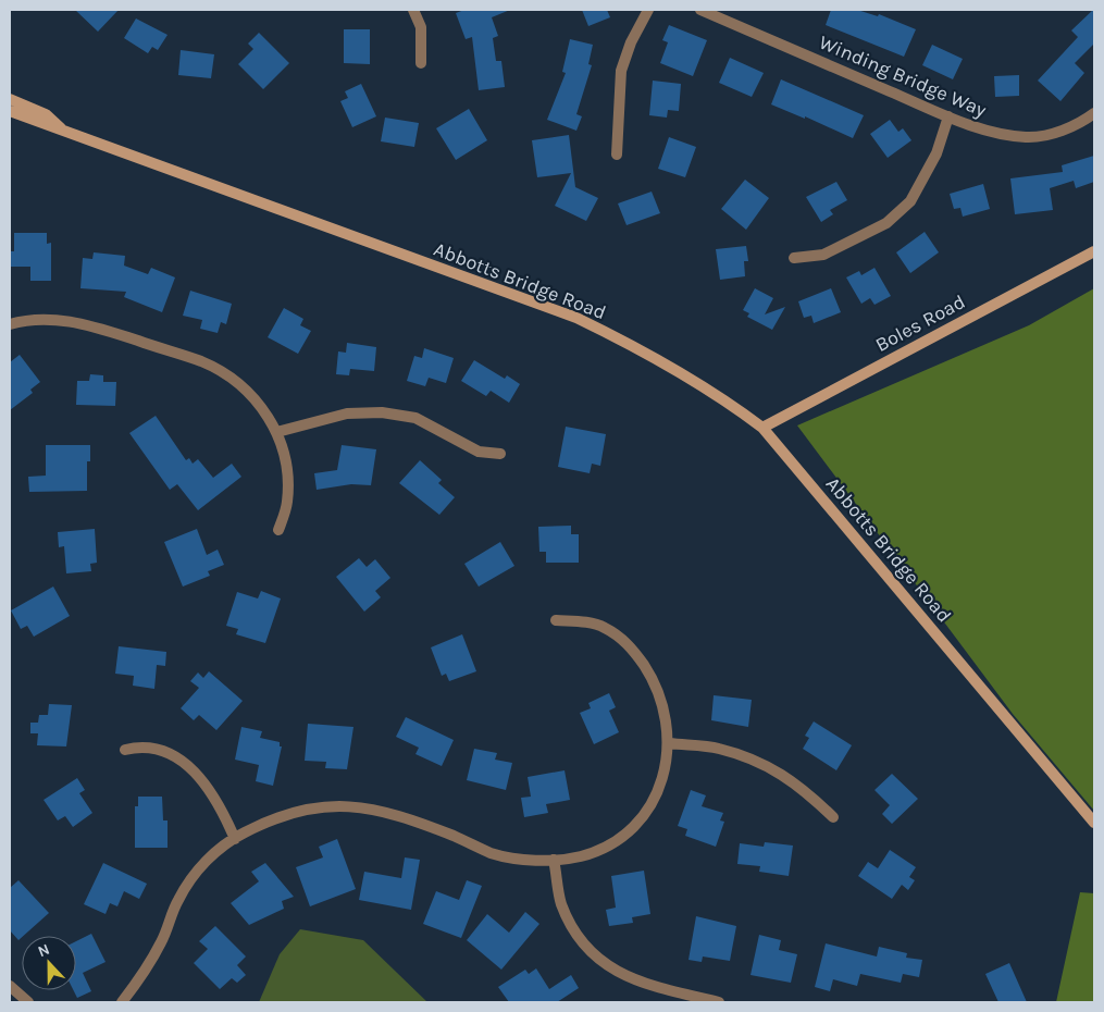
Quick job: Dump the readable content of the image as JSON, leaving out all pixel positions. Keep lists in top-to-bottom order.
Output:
{
  "streets": {
    "main road": ["Abbotts Bridge Road", "Boles Road"],
    "street": ["Winding Bridge Way"]
  },
  "crossings": [
    ["Abbotts Bridge Road", "Boles Road"]
  ],
  "north": "top"
}
